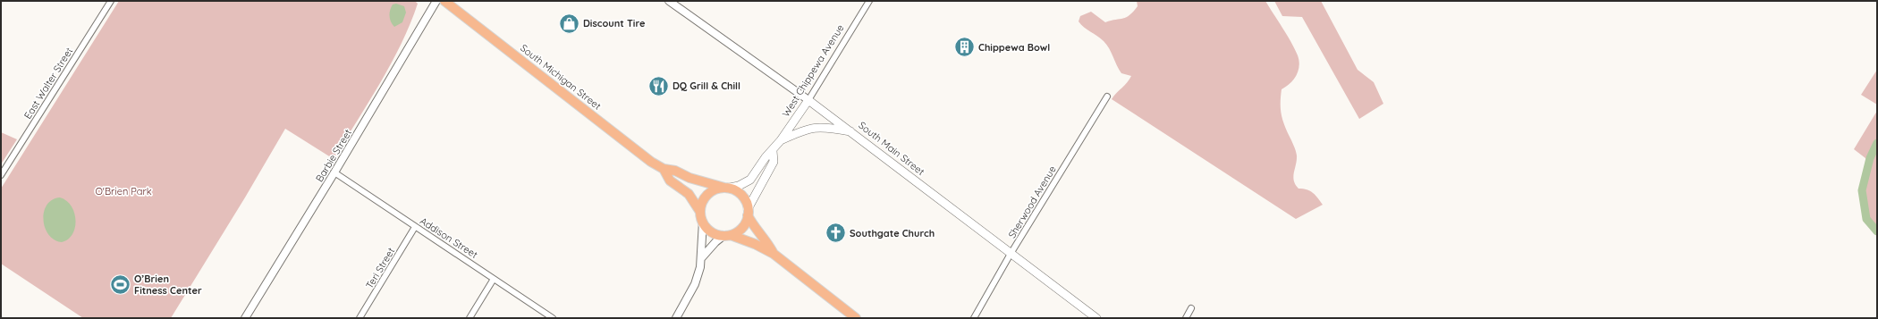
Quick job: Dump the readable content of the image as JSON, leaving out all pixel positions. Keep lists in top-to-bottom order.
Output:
{
  "streets": {
    "main road": ["West Chippewa Avenue", "South Michigan Street", "South Main Street"],
    "street": [
      "East Walter Street",
      "Barbie Street",
      "Sherwood Avenue",
      "Addison Street",
      "Teri Street"
    ]
  },
  "crossings": [
    ["West Chippewa Avenue", "South Michigan Street"],
    ["West Chippewa Avenue", "South Main Street"],
    ["South Main Street", "Sherwood Avenue"],
    ["Barbie Street", "Addison Street"],
    ["Addison Street", "Teri Street"]
  ],
  "parks": ["O'Brien Park"],
  "places": {
    "shop": ["Discount Tire"],
    "building": ["Chippewa Bowl"],
    "restaurant": ["DQ Grill & Chill"],
    "church": ["Southgate Church"],
    "sports": ["O’Brien Fitness Center"]
  }
}
